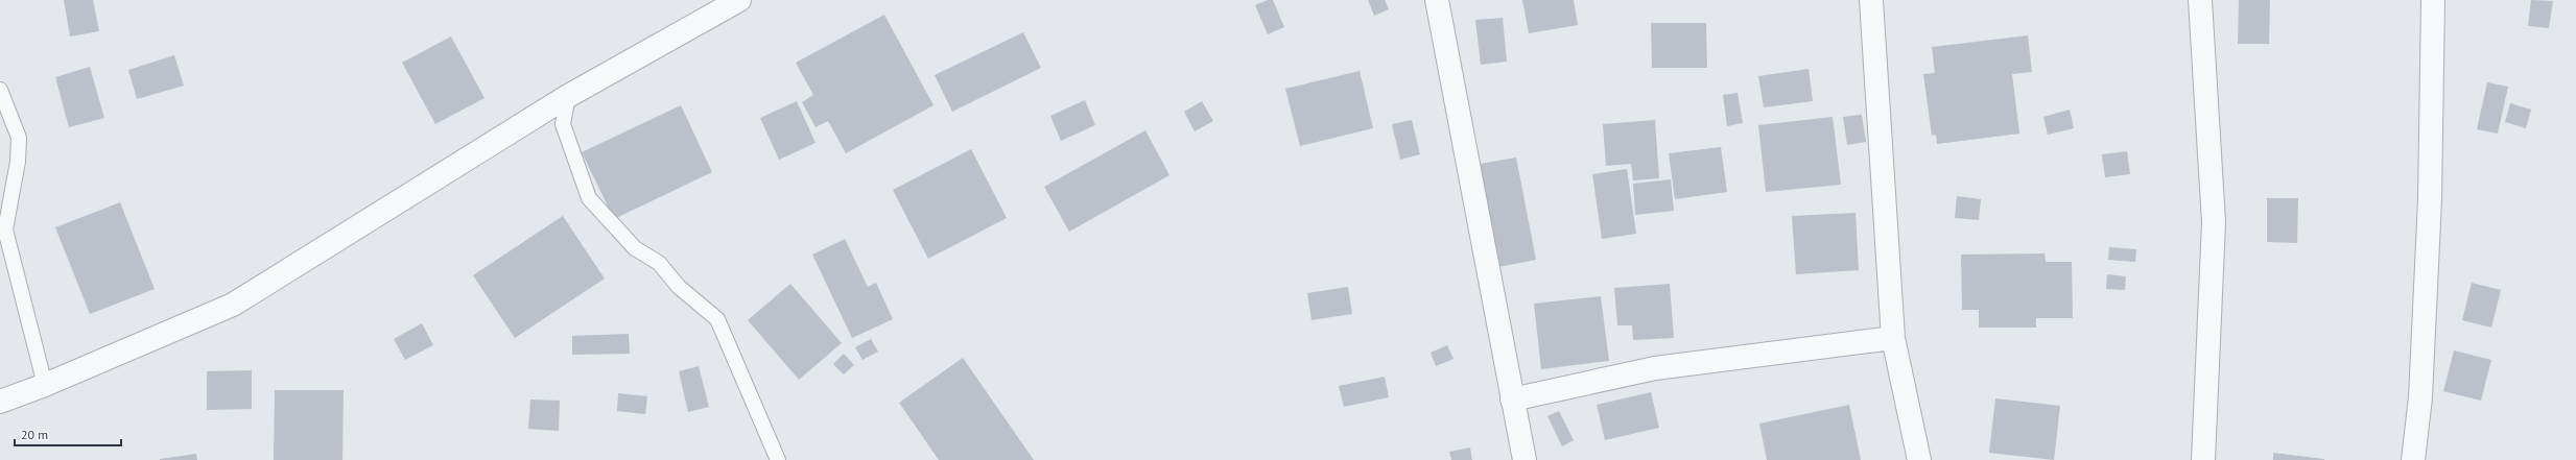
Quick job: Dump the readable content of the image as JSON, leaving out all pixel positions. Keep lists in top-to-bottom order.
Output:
{
  "scale_bar": "20 m"
}
